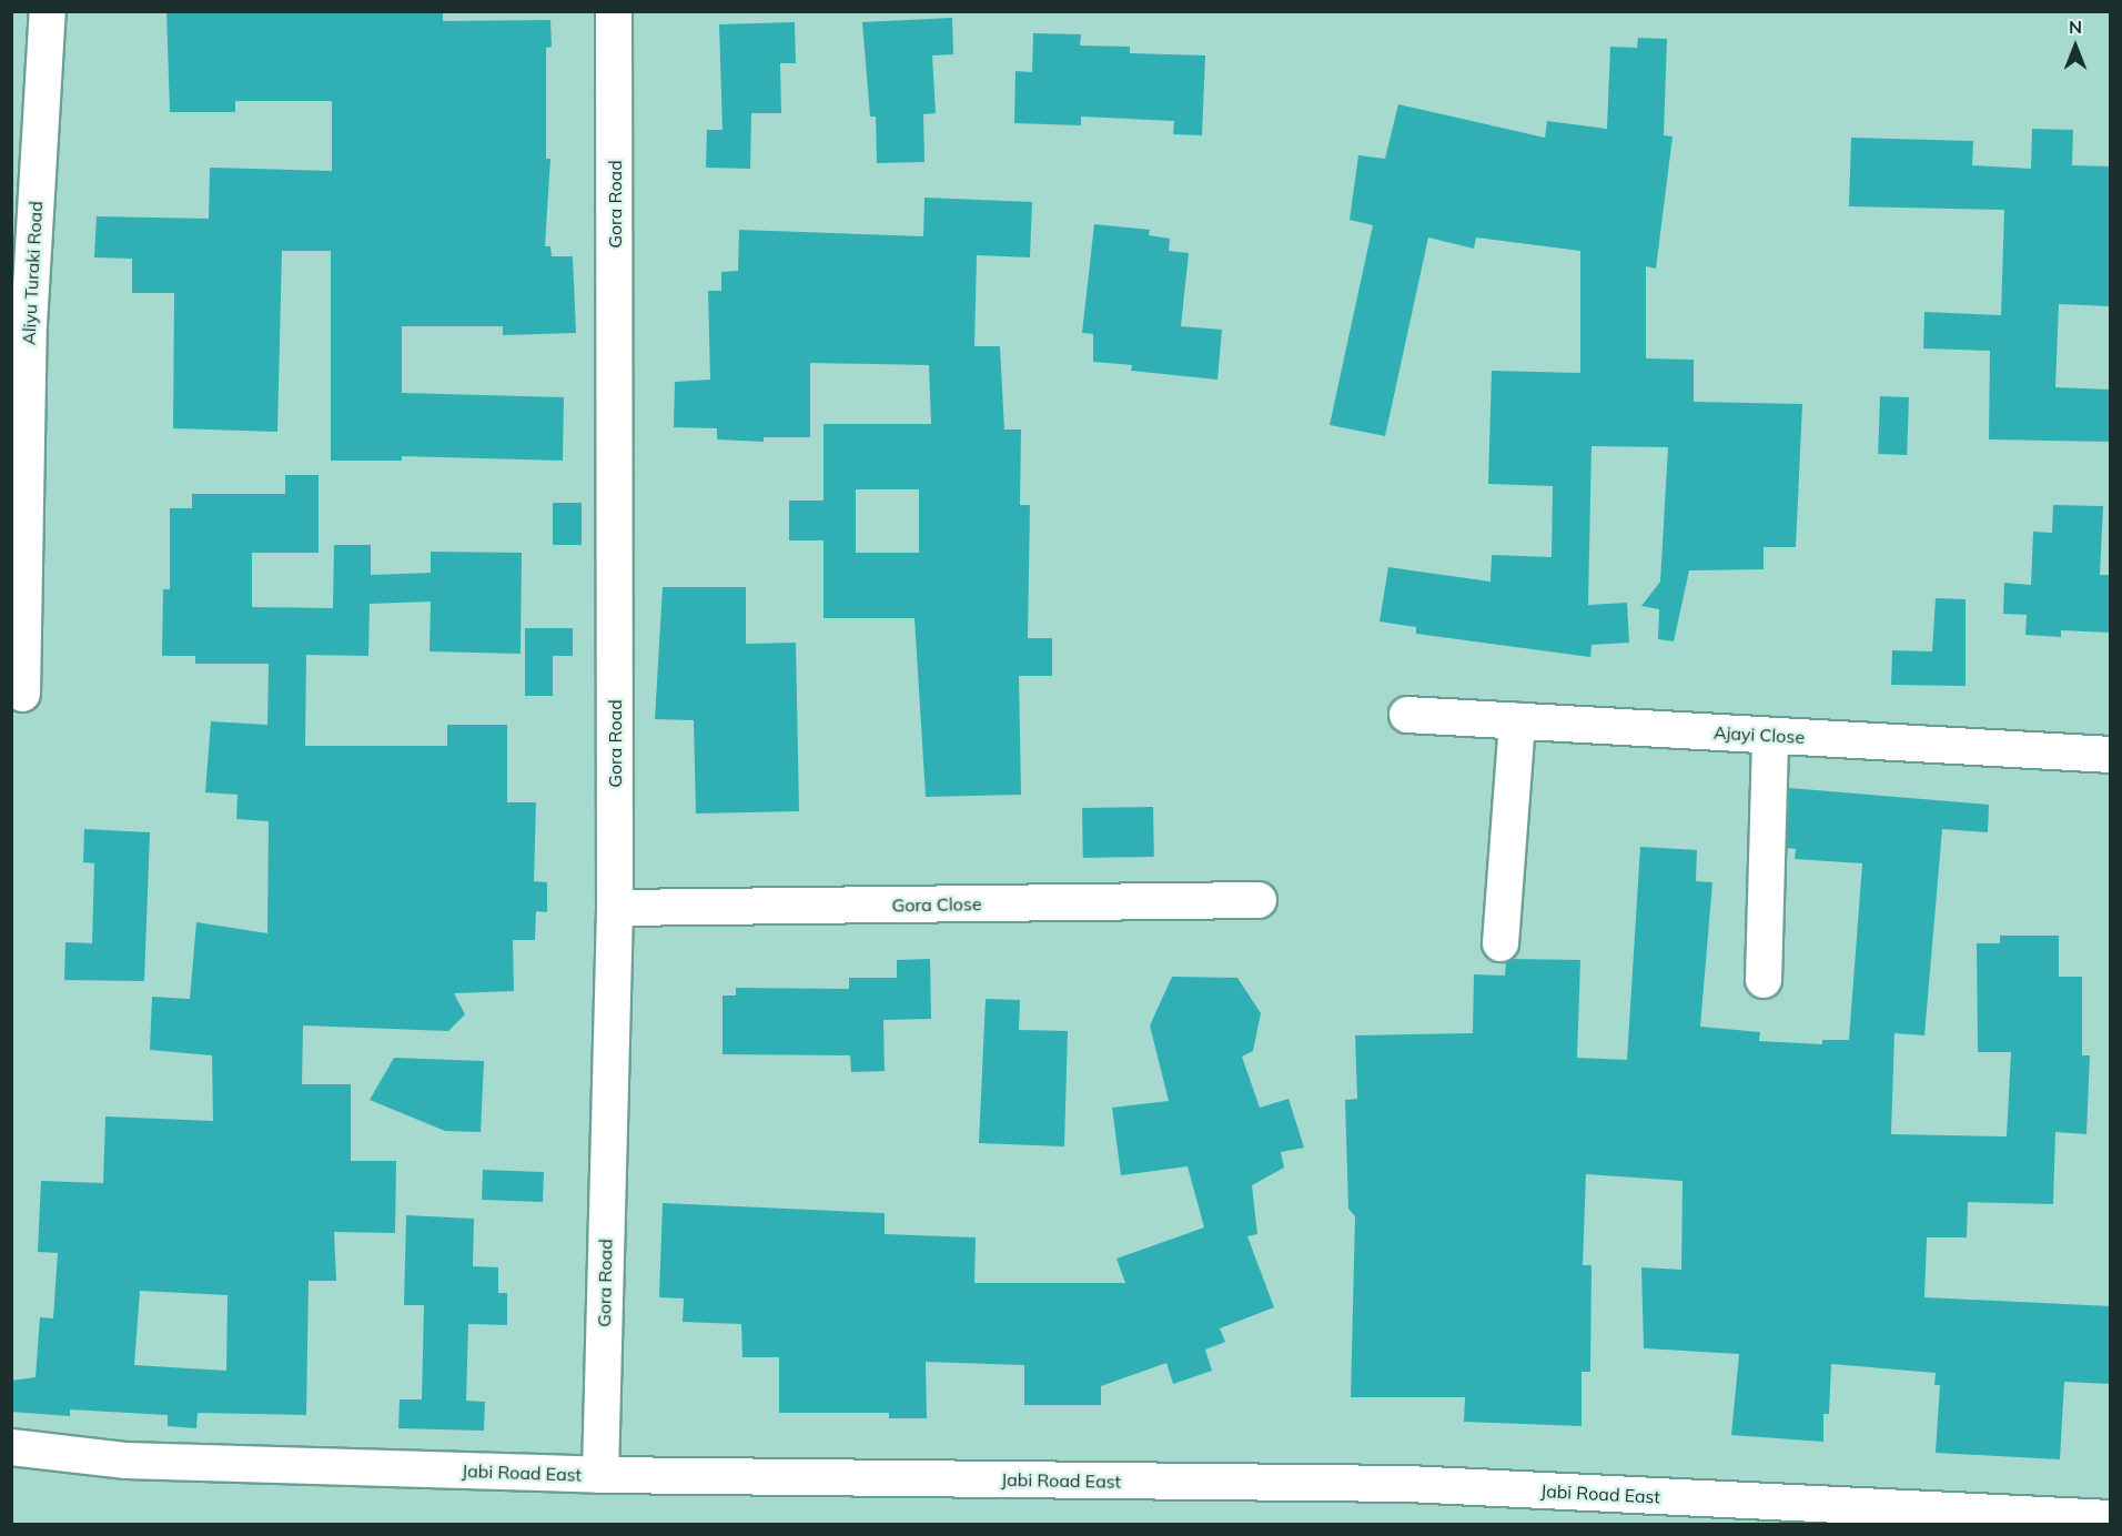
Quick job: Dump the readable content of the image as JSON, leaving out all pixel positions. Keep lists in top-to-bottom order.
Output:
{
  "streets": {
    "street": [
      "Gora Road",
      "Aliyu Turaki Road",
      "Ajayi Close",
      "Gora Close",
      "Jabi Road East"
    ]
  },
  "crossings": [
    ["Gora Road", "Gora Close"],
    ["Gora Road", "Jabi Road East"]
  ],
  "north": "top"
}
